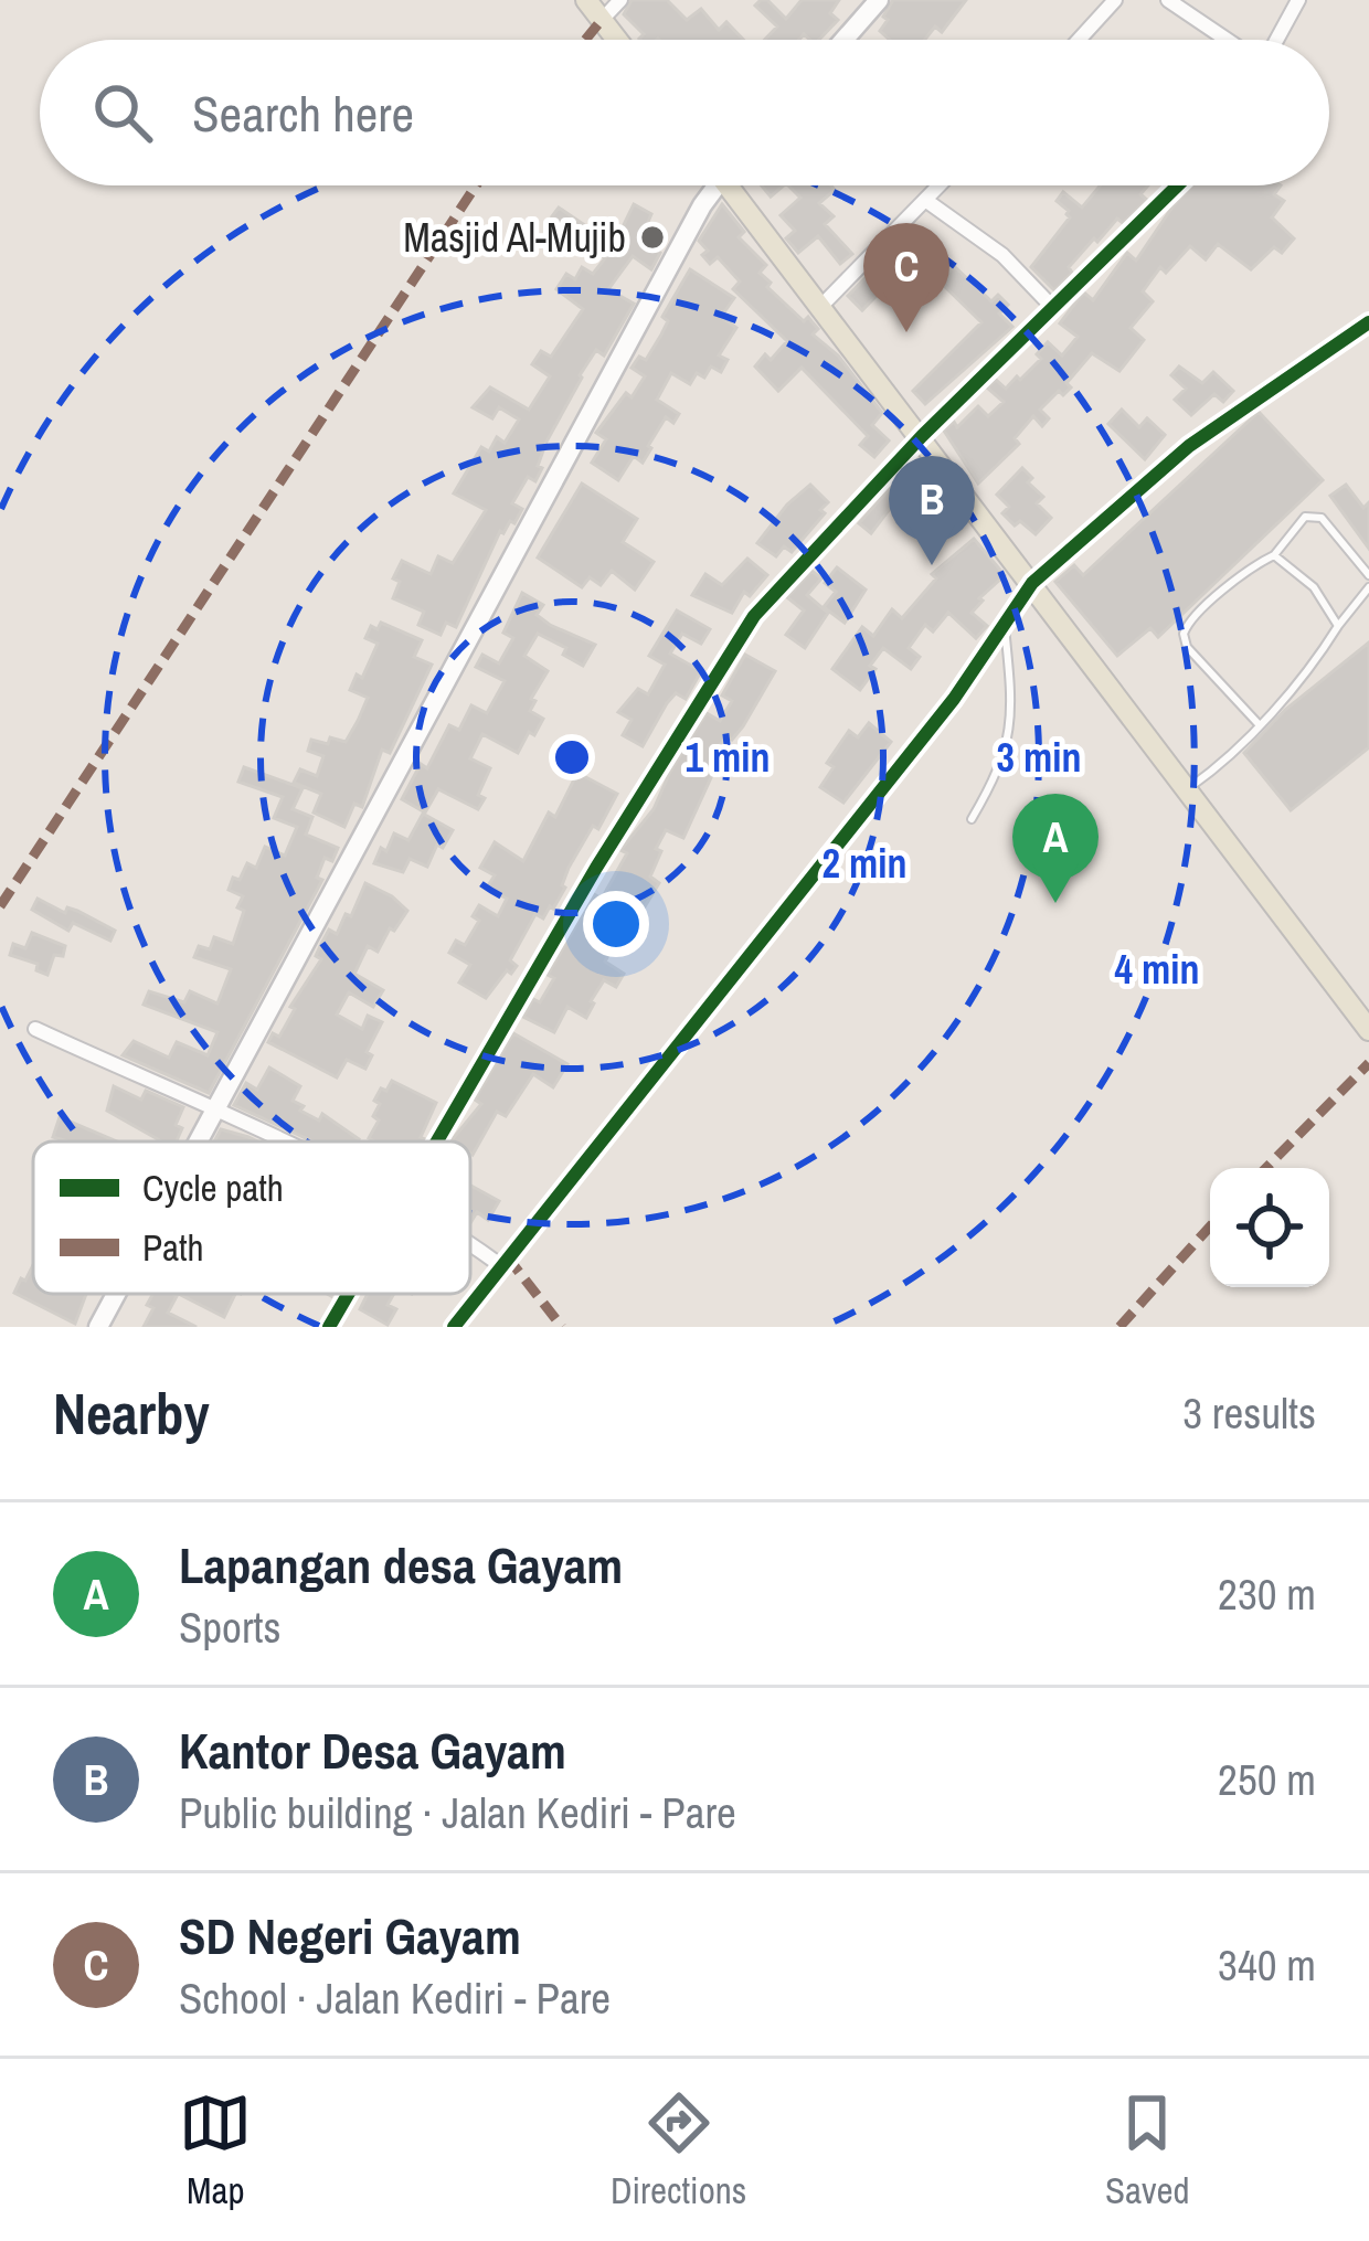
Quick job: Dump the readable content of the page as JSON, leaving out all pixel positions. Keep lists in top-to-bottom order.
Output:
{
  "places": ["Masjid Al-Mujib"],
  "legend": ["Cycle path", "Path"],
  "page": {
    "search": "Search here",
    "pins": ["C", "B", "A"],
    "heading": ["Nearby", "3 results"],
    "list": [
      {
        "mark": "A",
        "name": "Lapangan desa Gayam",
        "note": "Sports",
        "value": "230 m"
      },
      {
        "mark": "B",
        "name": "Kantor Desa Gayam",
        "note": "Public building · Jalan Kediri - Pare",
        "value": "250 m"
      },
      {
        "mark": "C",
        "name": "SD Negeri Gayam",
        "note": "School · Jalan Kediri - Pare",
        "value": "340 m"
      }
    ],
    "nav": ["Map", "Directions", "Saved"]
  },
  "rings": [
    "1 min",
    "3 min",
    "2 min",
    "4 min"
  ]
}
